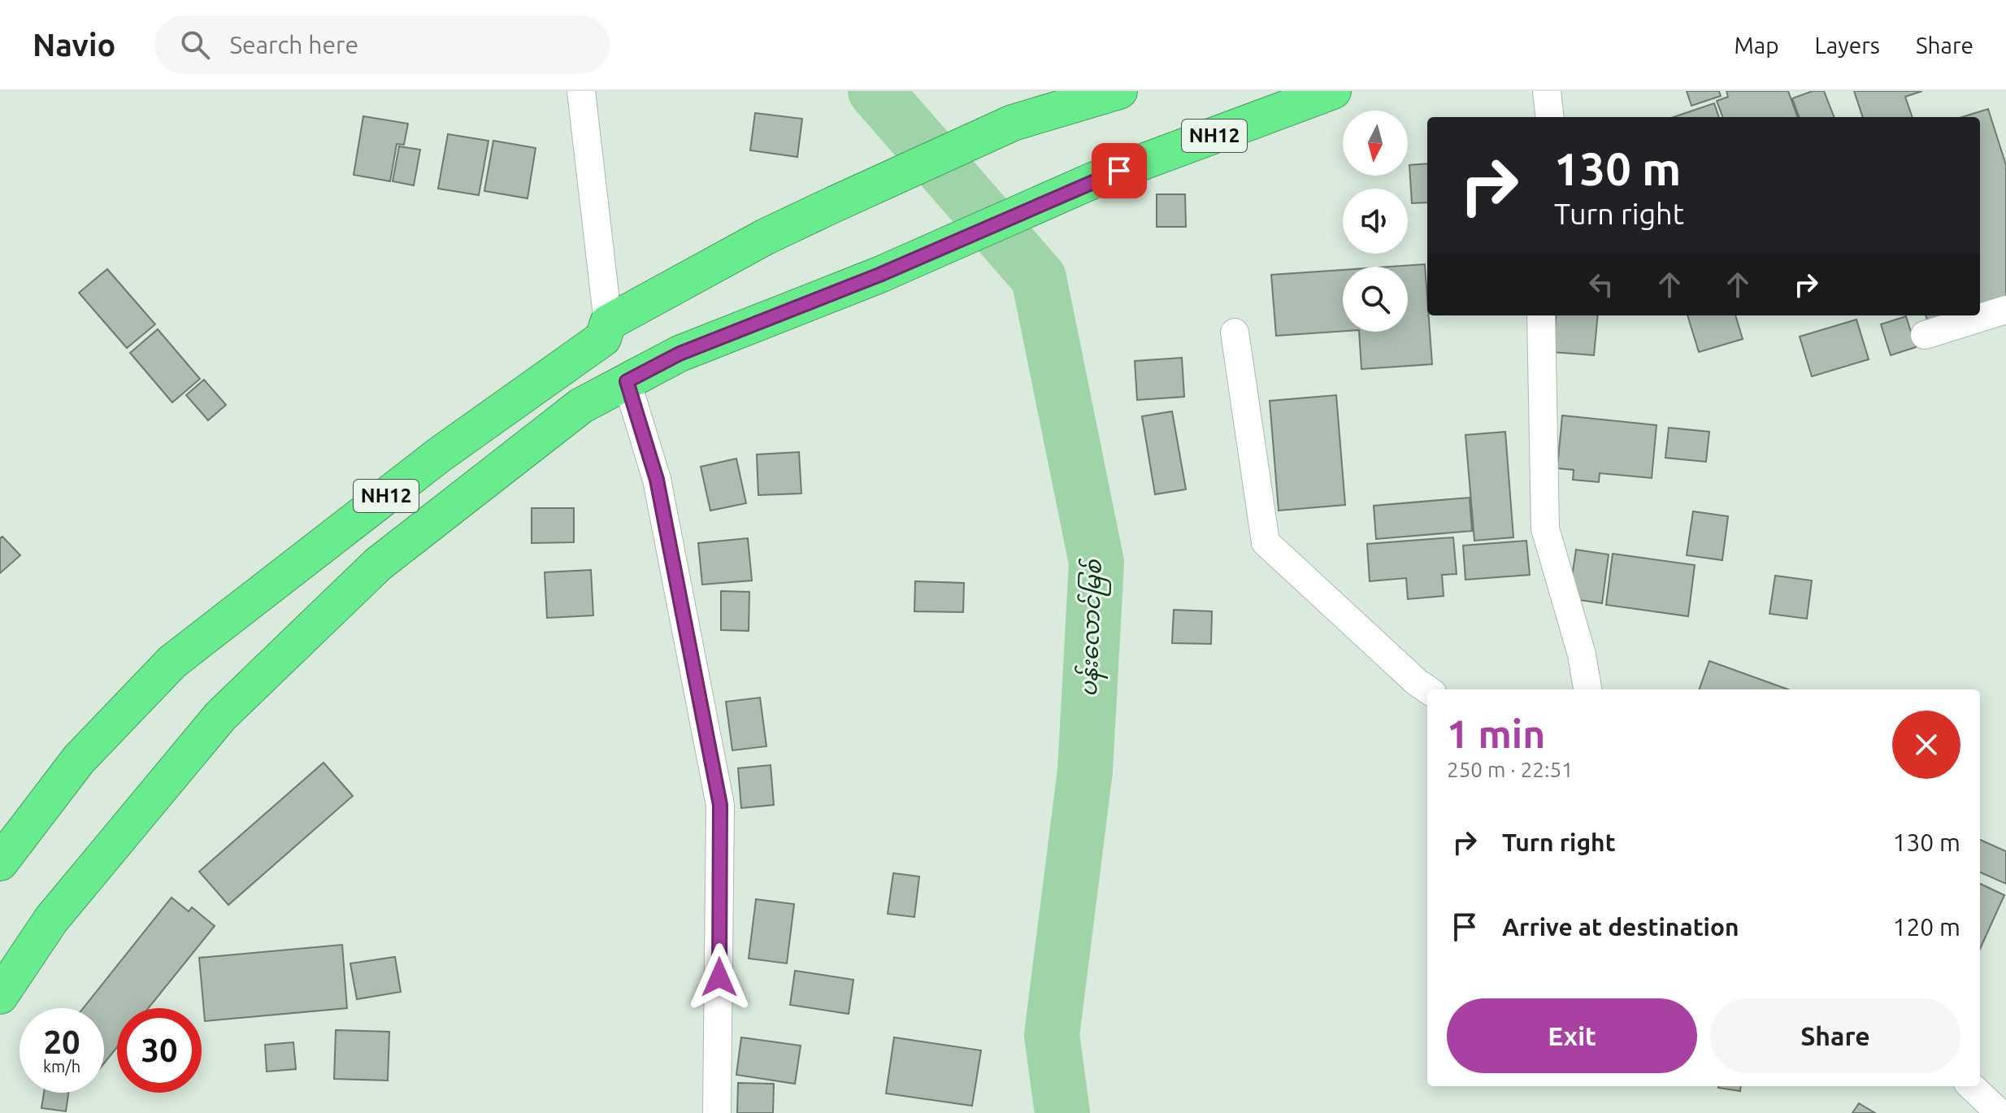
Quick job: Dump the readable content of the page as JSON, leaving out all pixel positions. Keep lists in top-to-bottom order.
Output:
{
  "streets": {
    "highway": ["NH12"]
  },
  "water": ["ပန်းလောင်မြစ်"],
  "north": "bottom",
  "page": {
    "header": "Navio",
    "search": "Search here",
    "nav": ["Map", "Layers", "Share"],
    "turn": ["130 m", "Turn right"],
    "heading": ["1 min", "250 m · 22:51"],
    "list": [
      {
        "name": "Turn right",
        "value": "130 m"
      },
      {
        "name": "Arrive at destination",
        "value": "120 m"
      }
    ],
    "buttons": ["Exit", "Share"],
    "speed": "20 km/h",
    "limit": "30"
  }
}
